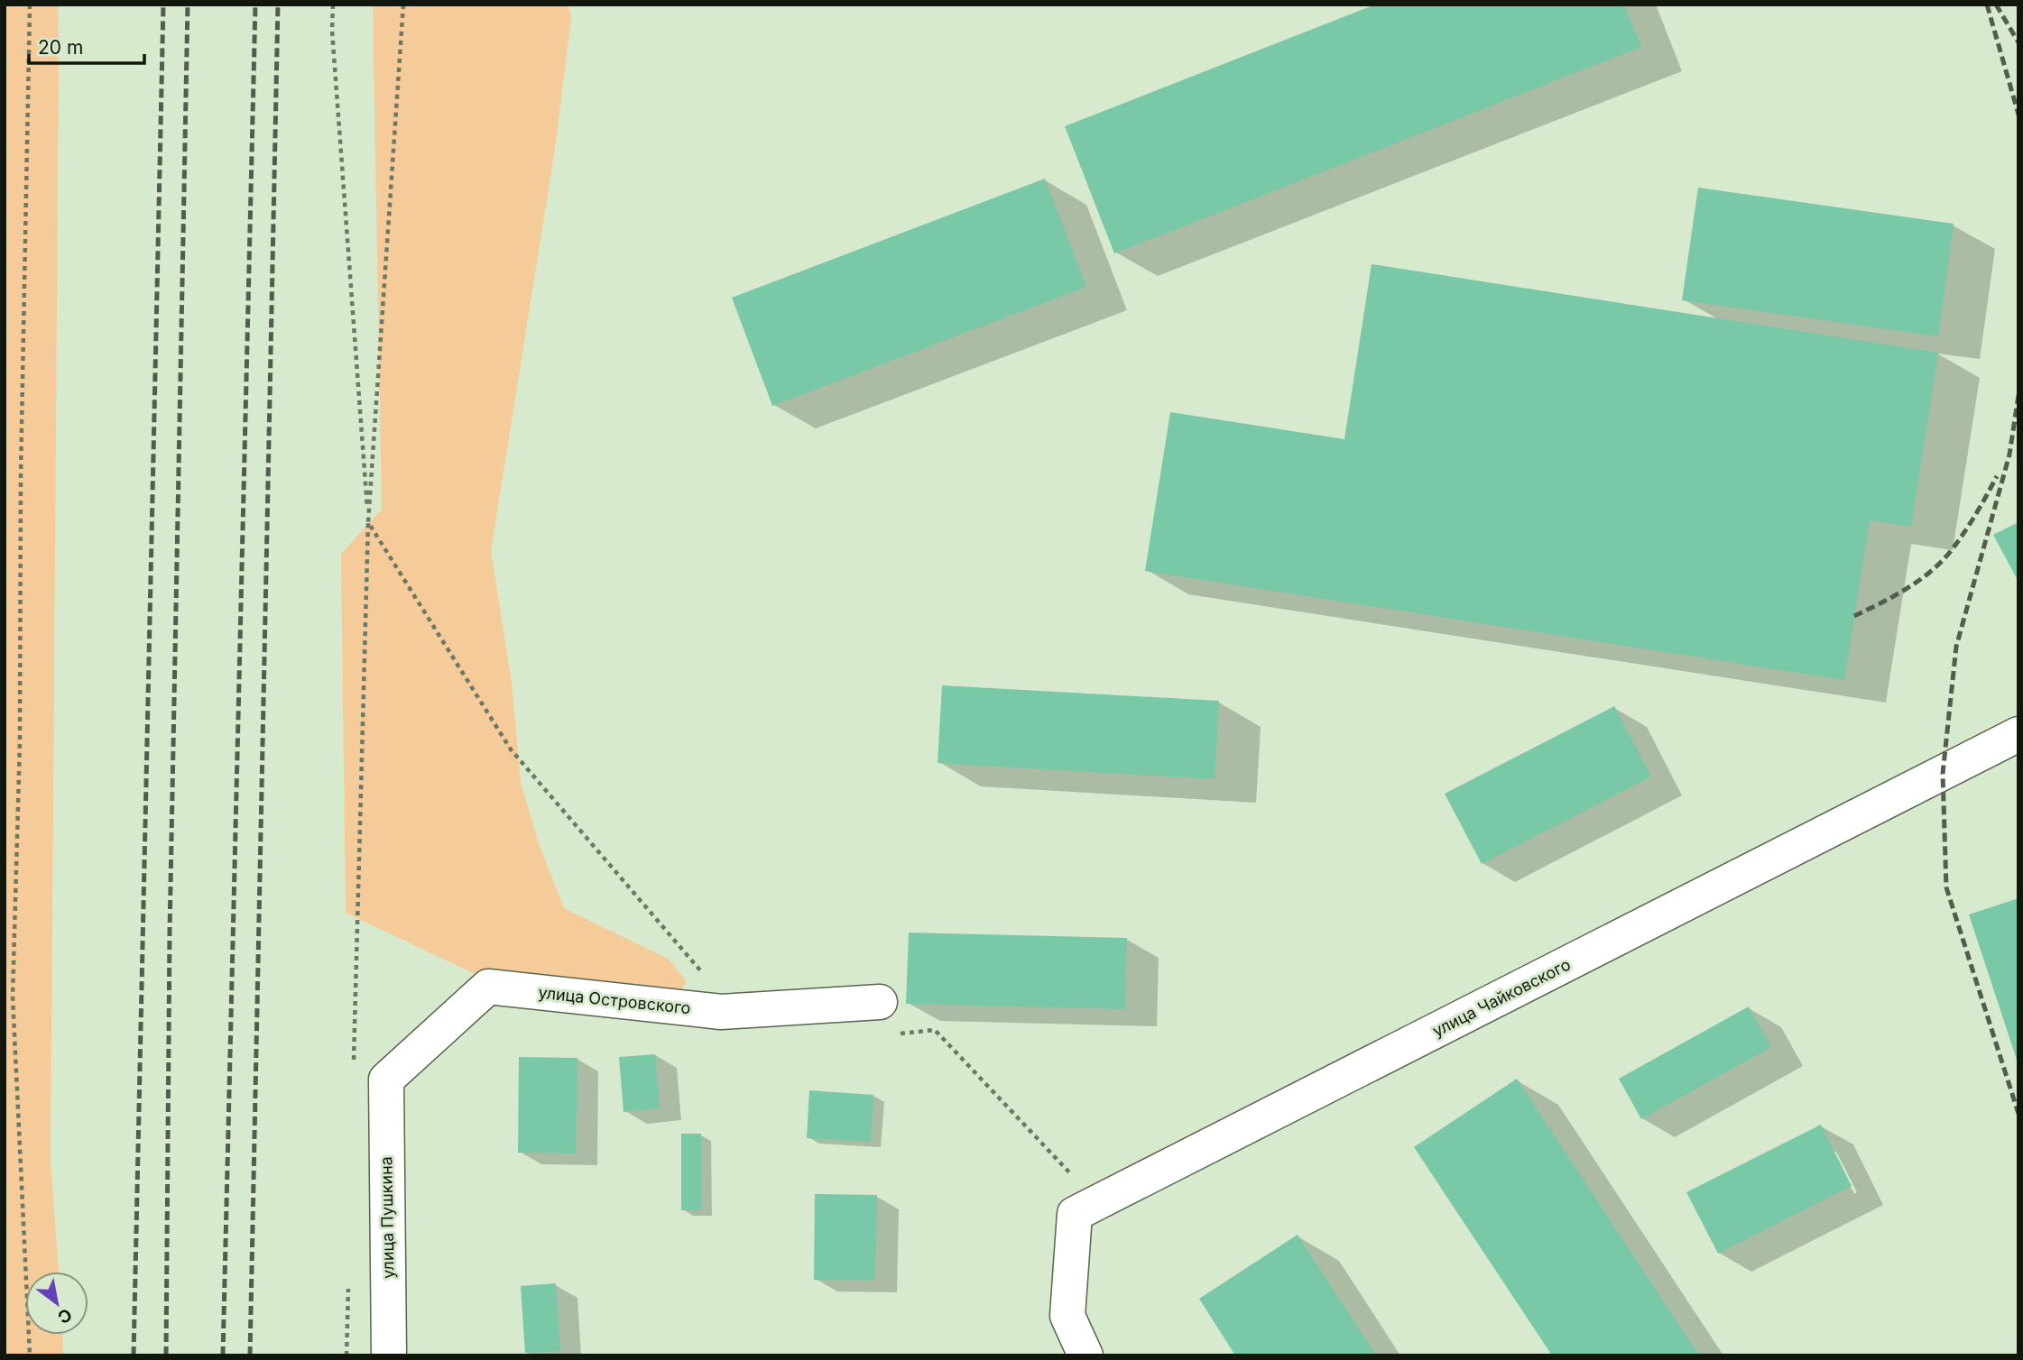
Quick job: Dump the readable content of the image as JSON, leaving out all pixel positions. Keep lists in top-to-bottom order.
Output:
{
  "streets": {
    "street": ["улица Чайковского", "улица Островского", "улица Пушкина"]
  },
  "crossings": [
    ["улица Островского", "улица Пушкина"]
  ],
  "scale_bar": "20 m",
  "north": "bottom right"
}
